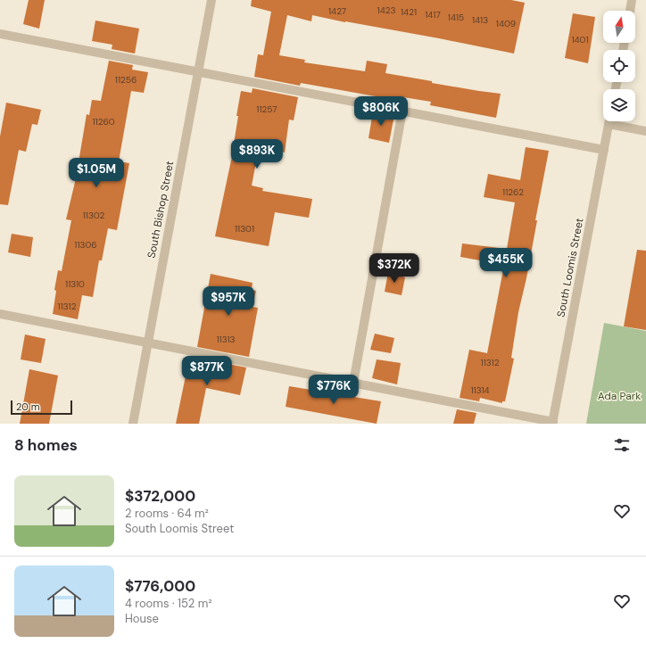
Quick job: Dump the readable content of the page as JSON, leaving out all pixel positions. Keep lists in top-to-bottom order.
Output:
{
  "streets": {
    "street": ["South Bishop Street", "South Loomis Street"]
  },
  "parks": ["Ada Park"],
  "house_numbers": [
    "1423",
    "1427",
    "1421",
    "1417",
    "1415",
    "1413",
    "1409",
    "1401",
    "11256",
    "11257",
    "11260",
    "11262",
    "11302",
    "11301",
    "11306",
    "11310",
    "11312",
    "11313",
    "11312",
    "11314"
  ],
  "scale_bar": "20 m",
  "north": "top",
  "page": {
    "price": [
      "$806K",
      "$893K",
      "$1.05M",
      "$455K",
      "$372K",
      "$957K",
      "$877K",
      "$776K"
    ],
    "scale": "20 m",
    "heading": "8 homes",
    "list": [
      {
        "name": "$372,000",
        "note": "2 rooms · 64 m² · South Loomis Street"
      },
      {
        "name": "$776,000",
        "note": "4 rooms · 152 m² · House"
      }
    ]
  }
}
